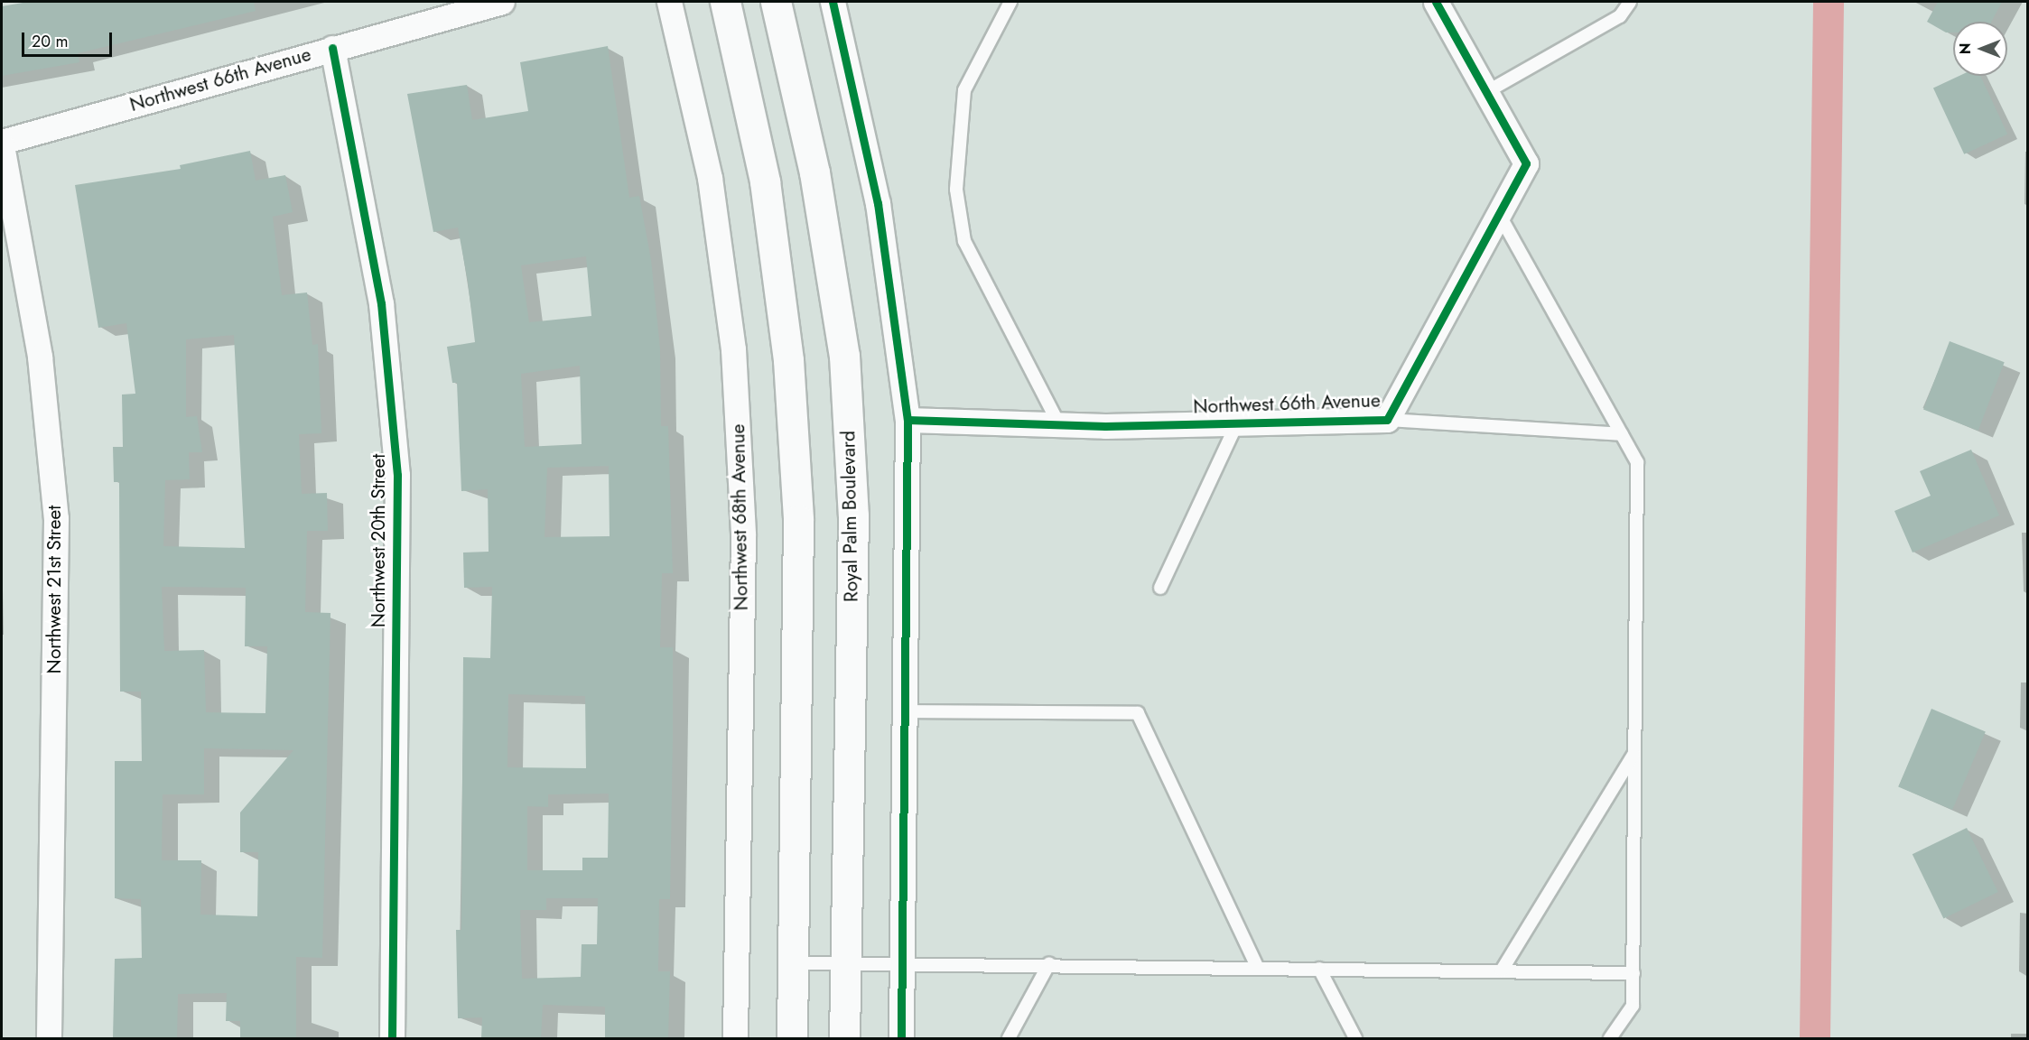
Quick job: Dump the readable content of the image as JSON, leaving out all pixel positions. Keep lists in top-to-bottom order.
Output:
{
  "streets": {
    "main road": ["Royal Palm Boulevard"],
    "street": [
      "Northwest 66th Avenue",
      "Northwest 68th Avenue",
      "Northwest 20th Street",
      "Northwest 21st Street"
    ]
  },
  "crossings": [
    ["Northwest 66th Avenue", "Northwest 20th Street"],
    ["Northwest 66th Avenue", "Northwest 21st Street"]
  ],
  "scale_bar": "20 m",
  "north": "left"
}
